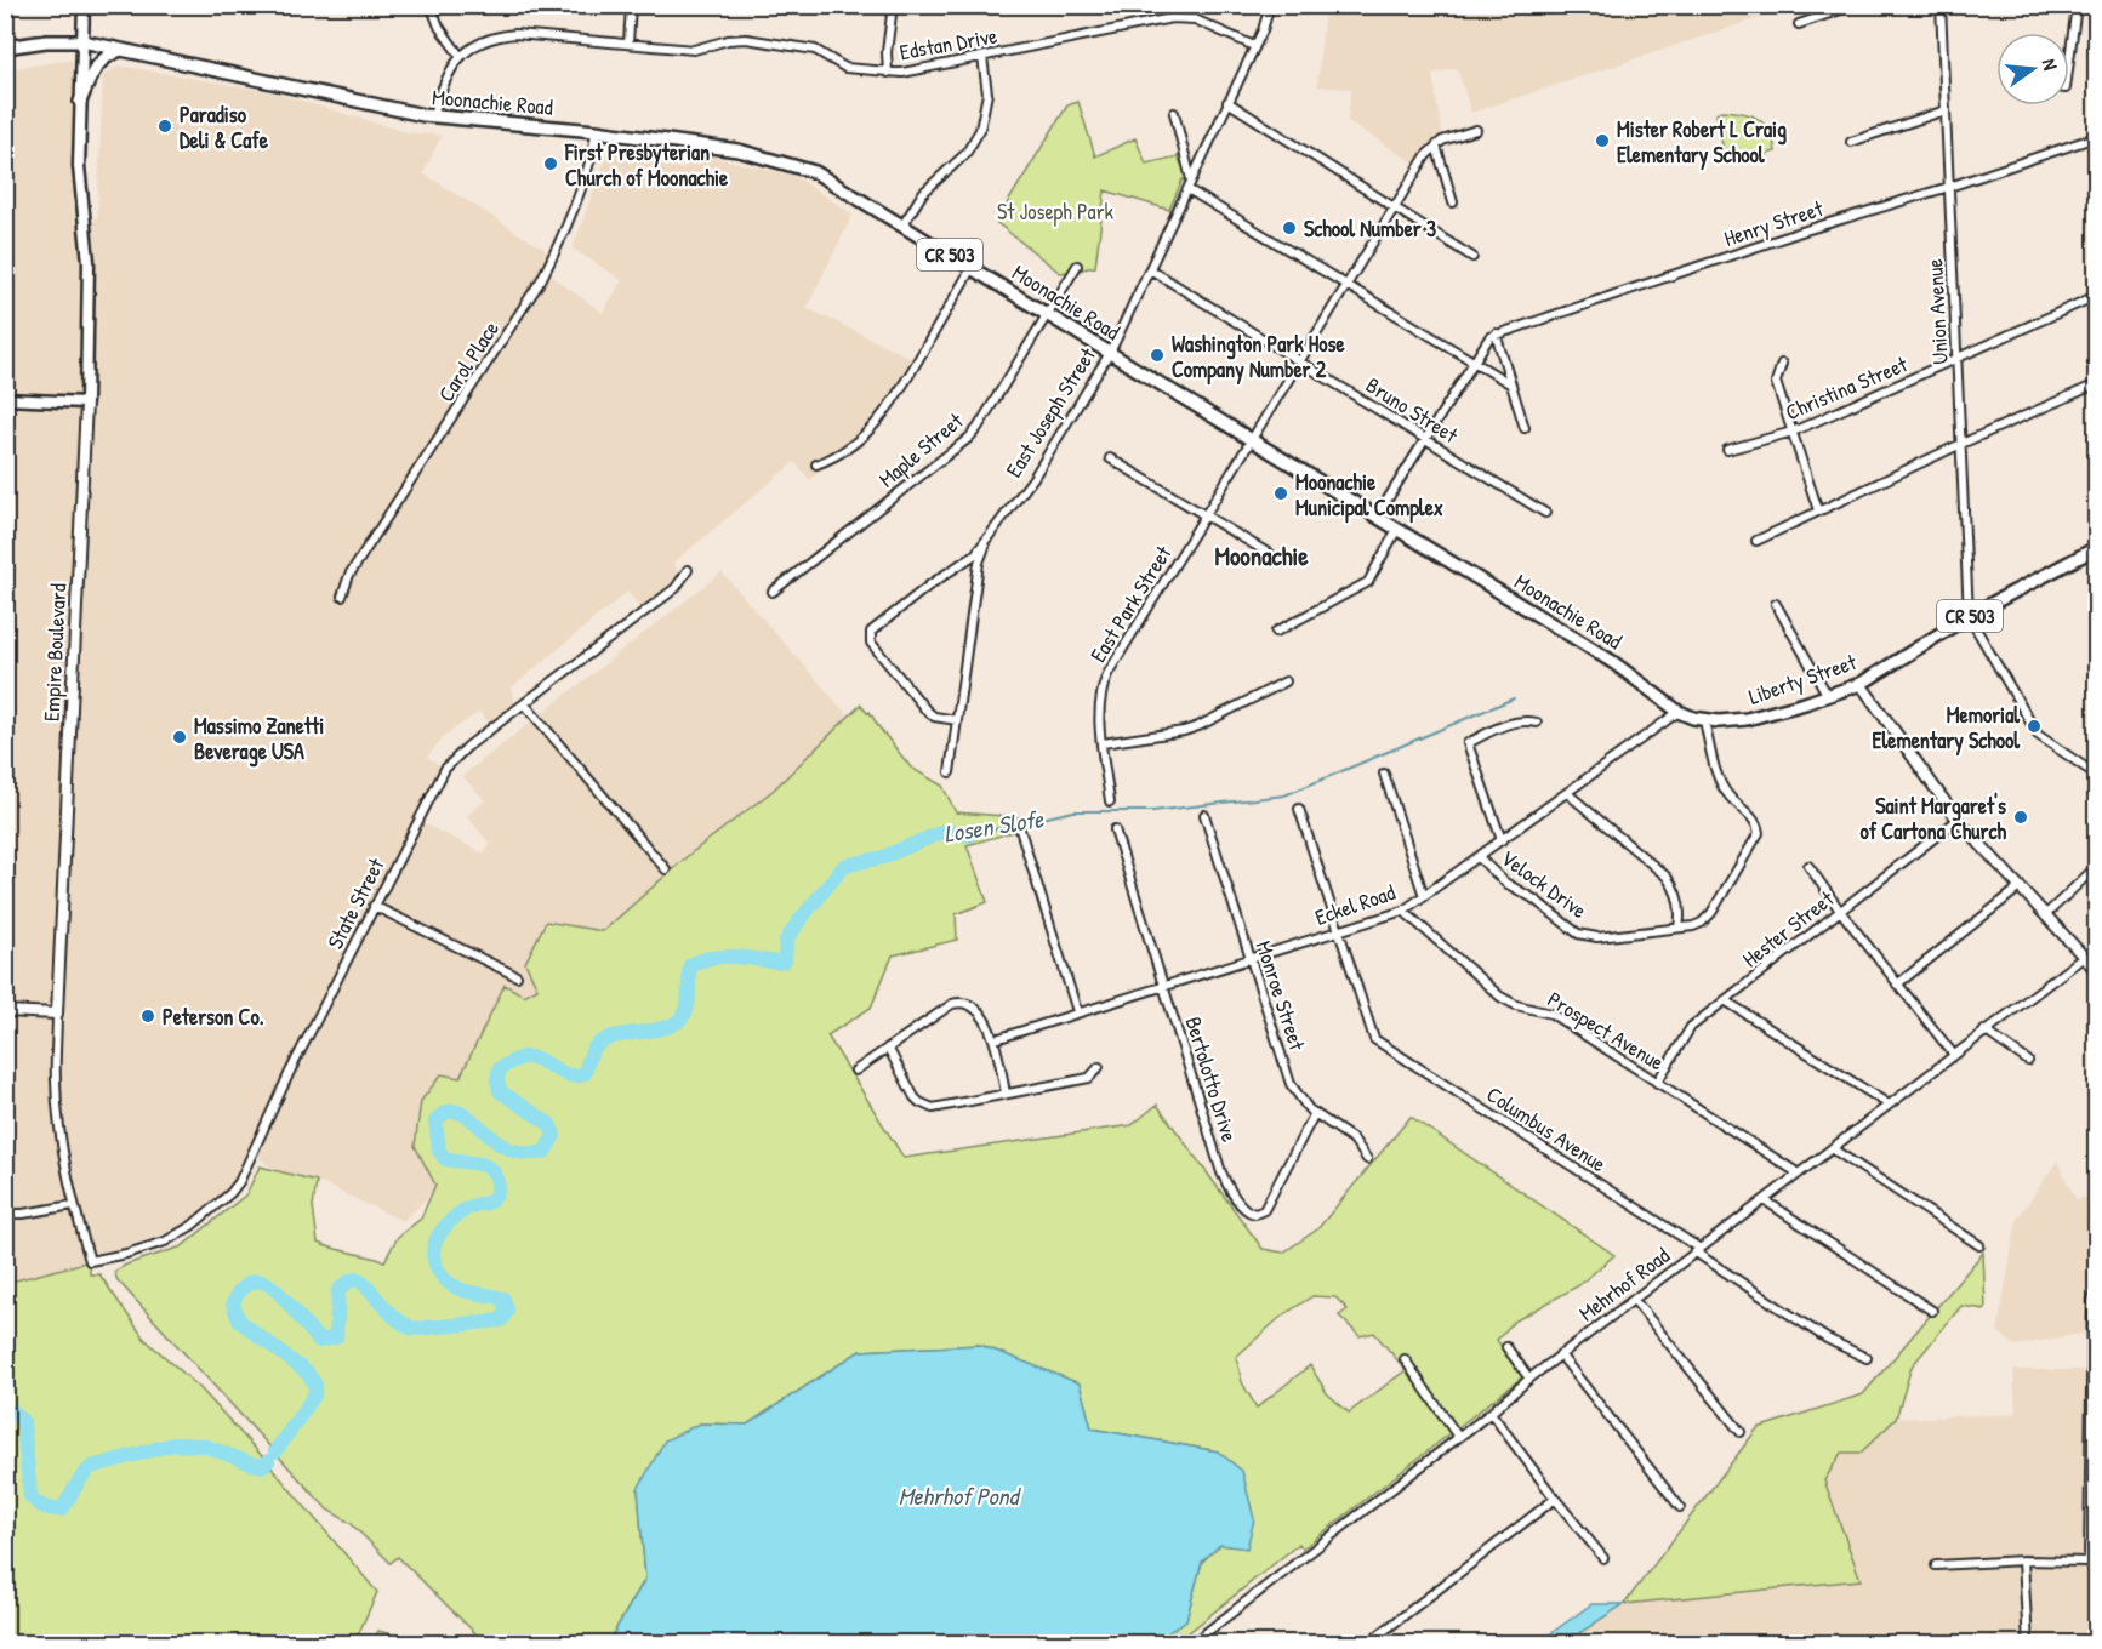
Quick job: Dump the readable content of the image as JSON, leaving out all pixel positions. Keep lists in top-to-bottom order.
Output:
{
  "streets": {
    "main road": [
      "Moonachie Road",
      "CR 503",
      "Empire Boulevard",
      "Liberty Street"
    ],
    "street": [
      "Edstan Drive",
      "Henry Street",
      "Union Avenue",
      "Carol Place",
      "Christina Street",
      "Bruno Street",
      "East Joseph Street",
      "Maple Street",
      "East Park Street",
      "Velock Drive",
      "State Street",
      "Eckel Road",
      "Hester Street",
      "Monroe Street",
      "Prospect Avenue",
      "Bertolotto Drive",
      "Columbus Avenue",
      "Mehrhof Road"
    ]
  },
  "crossings": [
    ["Edstan Drive", "Moonachie Road"],
    ["Edstan Drive", "East Joseph Street"],
    ["Moonachie Road", "CR 503"],
    ["Moonachie Road", "Carol Place"],
    ["Moonachie Road", "East Joseph Street"],
    ["Moonachie Road", "Maple Street"],
    ["Moonachie Road", "East Park Street"],
    ["Moonachie Road", "Empire Boulevard"],
    ["Moonachie Road", "Liberty Street"],
    ["Henry Street", "Union Avenue"],
    ["CR 503", "Empire Boulevard"],
    ["Union Avenue", "Christina Street"],
    ["Union Avenue", "Liberty Street"],
    ["Bruno Street", "East Joseph Street"],
    ["Bruno Street", "East Park Street"],
    ["Empire Boulevard", "State Street"],
    ["Liberty Street", "Velock Drive"],
    ["Liberty Street", "Eckel Road"],
    ["Velock Drive", "Eckel Road"],
    ["Eckel Road", "Monroe Street"],
    ["Eckel Road", "Prospect Avenue"],
    ["Eckel Road", "Bertolotto Drive"],
    ["Eckel Road", "Columbus Avenue"],
    ["Hester Street", "Prospect Avenue"],
    ["Monroe Street", "Bertolotto Drive"],
    ["Prospect Avenue", "Mehrhof Road"],
    ["Columbus Avenue", "Mehrhof Road"]
  ],
  "districts": ["Moonachie"],
  "water": ["Losen Slofe", "Mehrhof Pond"],
  "parks": ["St Joseph Park"],
  "places": [
    "Paradiso Deli & Cafe",
    "Mister Robert L Craig Elementary School",
    "First Presbyterian Church of Moonachie",
    "School Number 3",
    "Washington Park Hose Company Number 2",
    "Moonachie Municipal Complex",
    "Memorial Elementary School",
    "Massimo Zanetti Beverage USA",
    "Saint Margaret's of Cartona Church",
    "Peterson Co."
  ],
  "north": "right"
}
